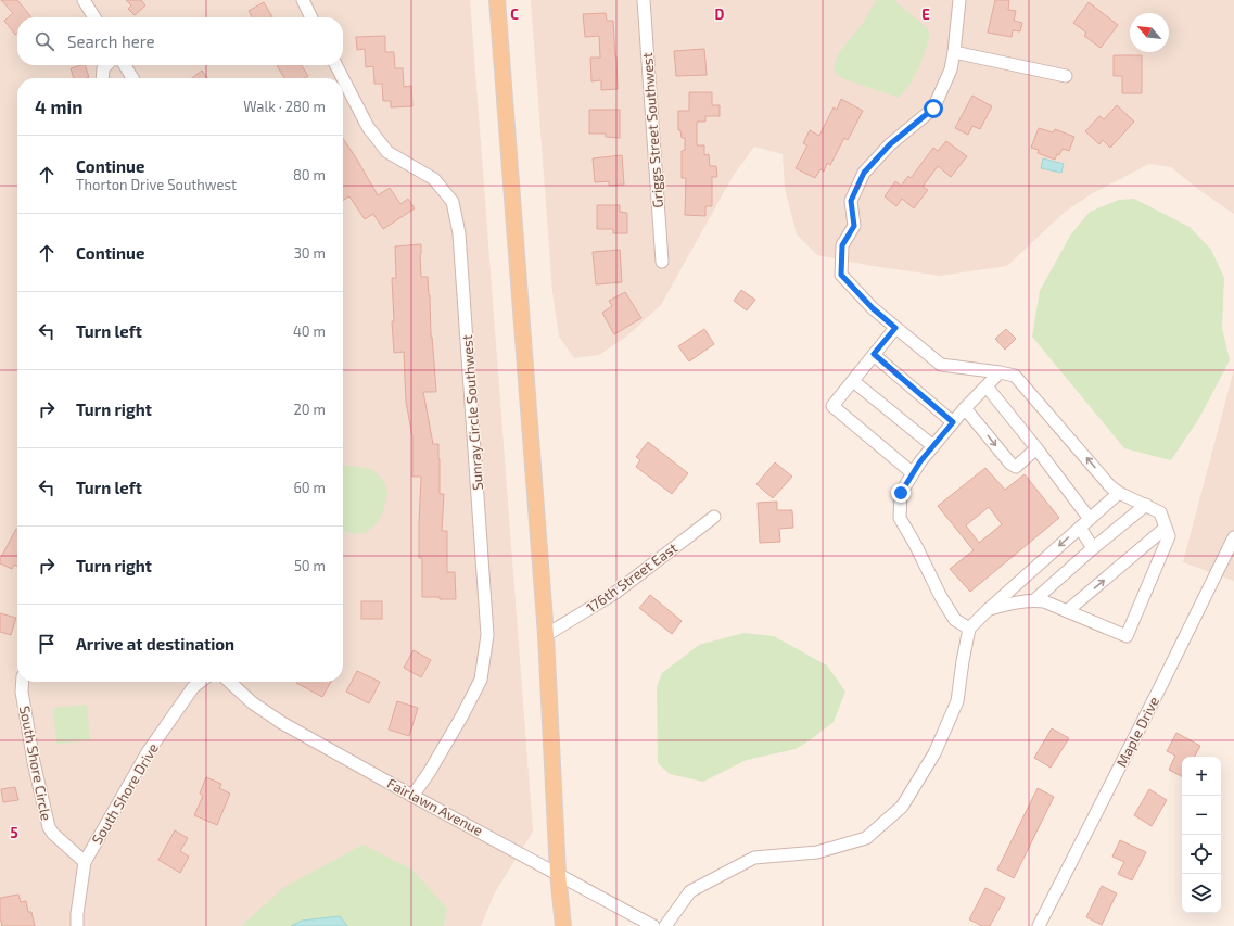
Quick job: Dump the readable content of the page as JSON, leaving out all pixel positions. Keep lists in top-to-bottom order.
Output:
{
  "streets": {
    "street": [
      "Griggs Street Southwest",
      "Sunray Circle Southwest",
      "176th Street East",
      "Maple Drive",
      "South Shore Circle",
      "South Shore Drive",
      "Fairlawn Avenue"
    ]
  },
  "crossings": [
    ["Sunray Circle Southwest", "Fairlawn Avenue"],
    ["South Shore Circle", "South Shore Drive"]
  ],
  "north": "top left",
  "page": {
    "search": "Search here",
    "heading": ["4 min", "Walk · 280 m"],
    "list": [
      ["Continue", "Thorton Drive Southwest", "80 m"],
      ["Continue", "30 m"],
      ["Turn left", "40 m"],
      ["Turn right", "20 m"],
      ["Turn left", "60 m"],
      ["Turn right", "50 m"],
      "Arrive at destination"
    ],
    "map_buttons": ["+", "−"]
  },
  "grid": {
    "columns": ["C", "D", "E"],
    "rows": ["5"]
  }
}
